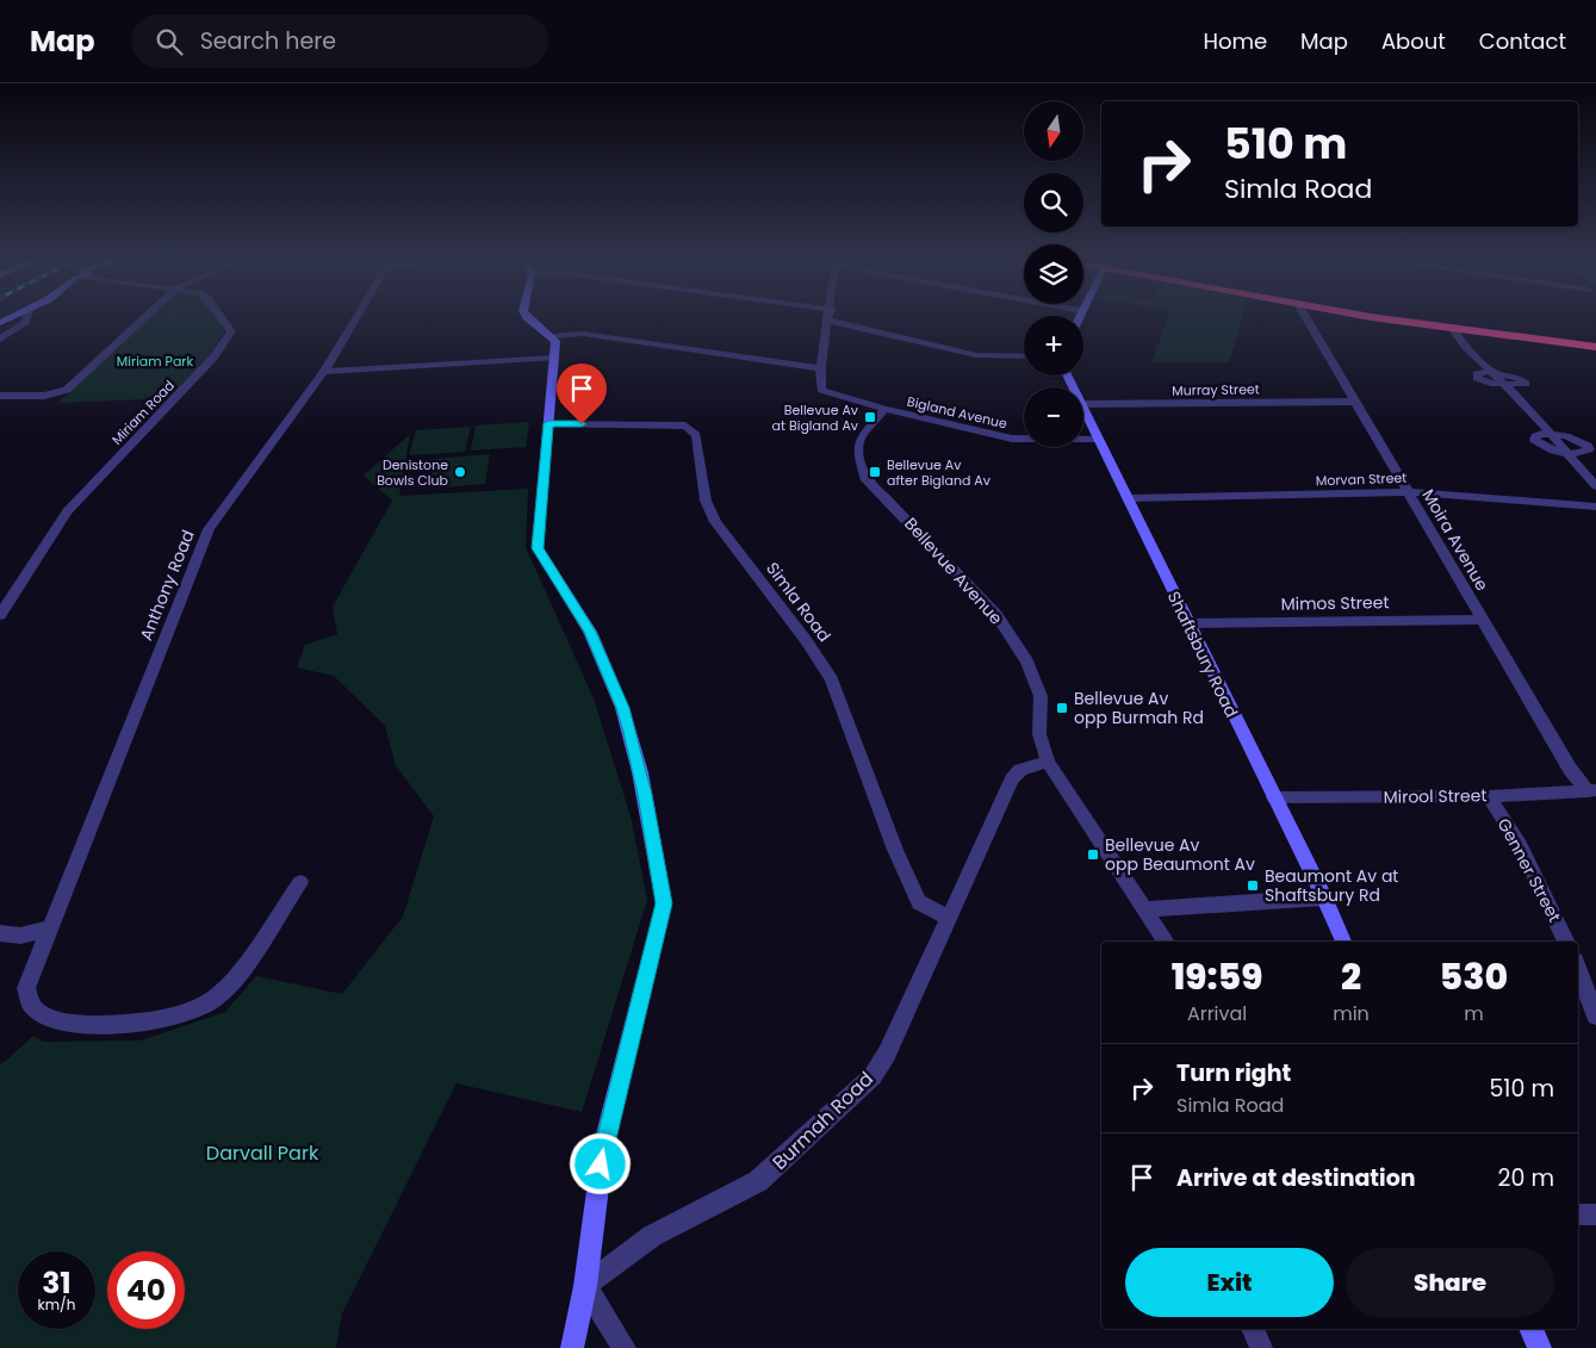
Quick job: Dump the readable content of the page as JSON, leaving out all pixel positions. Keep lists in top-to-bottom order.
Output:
{
  "streets": {
    "street": [
      "Murray Street",
      "Miriam Road",
      "Bigland Avenue",
      "Morvan Street",
      "Moira Avenue",
      "Bellevue Avenue",
      "Anthony Road",
      "Simla Road",
      "Mimos Street",
      "Shaftsbury Road",
      "Mirool Street",
      "Genner Street",
      "Burmah Road"
    ]
  },
  "crossings": [
    ["Murray Street", "Moira Avenue"],
    ["Bigland Avenue", "Bellevue Avenue"],
    ["Bigland Avenue", "Shaftsbury Road"],
    ["Morvan Street", "Moira Avenue"],
    ["Morvan Street", "Shaftsbury Road"],
    ["Moira Avenue", "Mimos Street"],
    ["Moira Avenue", "Mirool Street"],
    ["Bellevue Avenue", "Burmah Road"],
    ["Simla Road", "Burmah Road"],
    ["Mimos Street", "Shaftsbury Road"],
    ["Shaftsbury Road", "Mirool Street"],
    ["Mirool Street", "Genner Street"]
  ],
  "parks": ["Miriam Park", "Darvall Park"],
  "places": {
    "transit": [
      "Bellevue Av at Bigland Av",
      "Bellevue Av after Bigland Av",
      "Bellevue Av opp Burmah Rd",
      "Bellevue Av opp Beaumont Av",
      "Beaumont Av at Shaftsbury Rd"
    ],
    "other": ["Denistone Bowls Club"]
  },
  "north": "bottom",
  "page": {
    "header": "Map",
    "search": "Search here",
    "nav": [
      "Home",
      "Map",
      "About",
      "Contact"
    ],
    "map_buttons": ["+", "−"],
    "turn": ["510 m", "Simla Road"],
    "eta": [
      "19:59",
      "Arrival",
      "2",
      "min",
      "530",
      "m"
    ],
    "list": [
      {
        "name": "Turn right",
        "note": "Simla Road",
        "value": "510 m"
      },
      {
        "name": "Arrive at destination",
        "value": "20 m"
      }
    ],
    "buttons": ["Exit", "Share"],
    "speed": "31 km/h",
    "limit": "40"
  }
}
